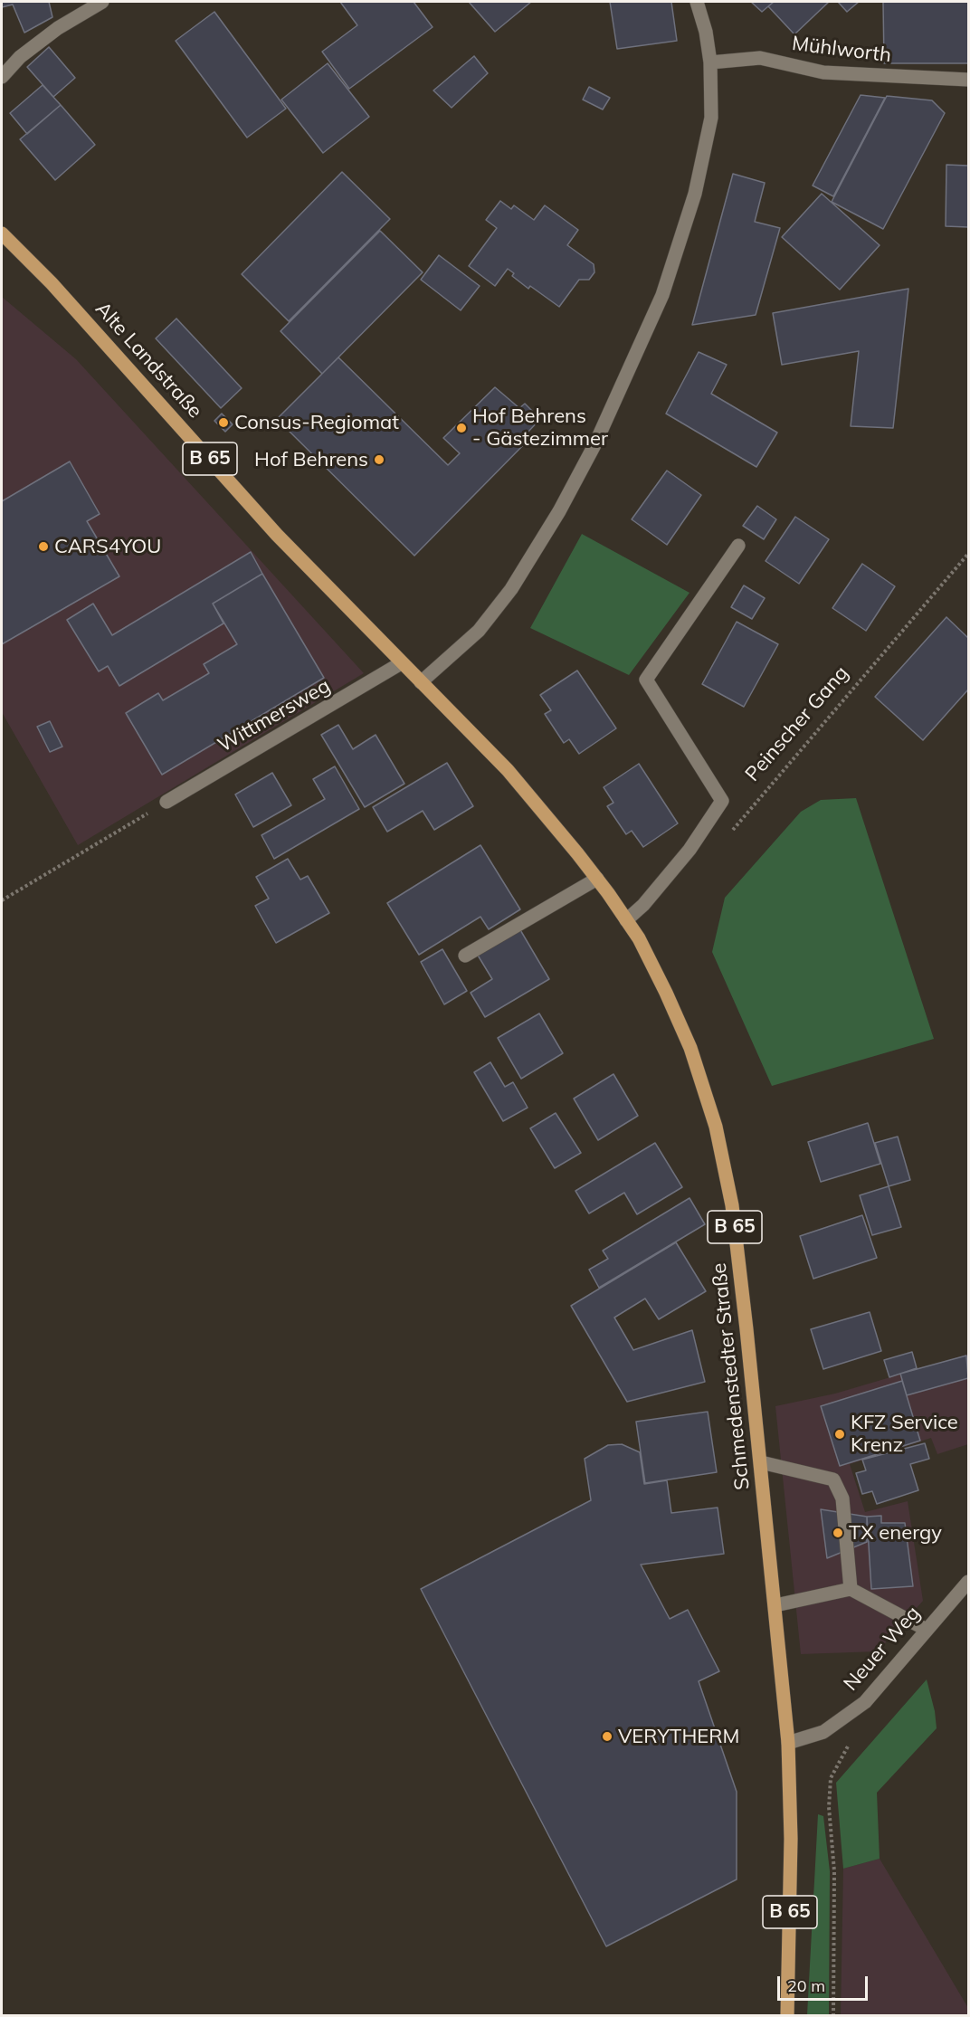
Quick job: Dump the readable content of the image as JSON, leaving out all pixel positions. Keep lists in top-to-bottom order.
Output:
{
  "streets": {
    "main road": ["Alte Landstraße", "B 65", "Schmedenstedter Straße"],
    "street": ["Mühlworth", "Wittmersweg", "Neuer Weg"],
    "path": ["Peinscher Gang"]
  },
  "crossings": [
    ["Alte Landstraße", "Wittmersweg"],
    ["Alte Landstraße", "Schmedenstedter Straße"],
    ["Schmedenstedter Straße", "Neuer Weg"]
  ],
  "places": [
    "Consus-Regiomat",
    "Hof Behrens - Gästezimmer",
    "Hof Behrens",
    "CARS4YOU",
    "KFZ Service Krenz",
    "TX energy",
    "VERYTHERM"
  ],
  "scale_bar": "20 m"
}
